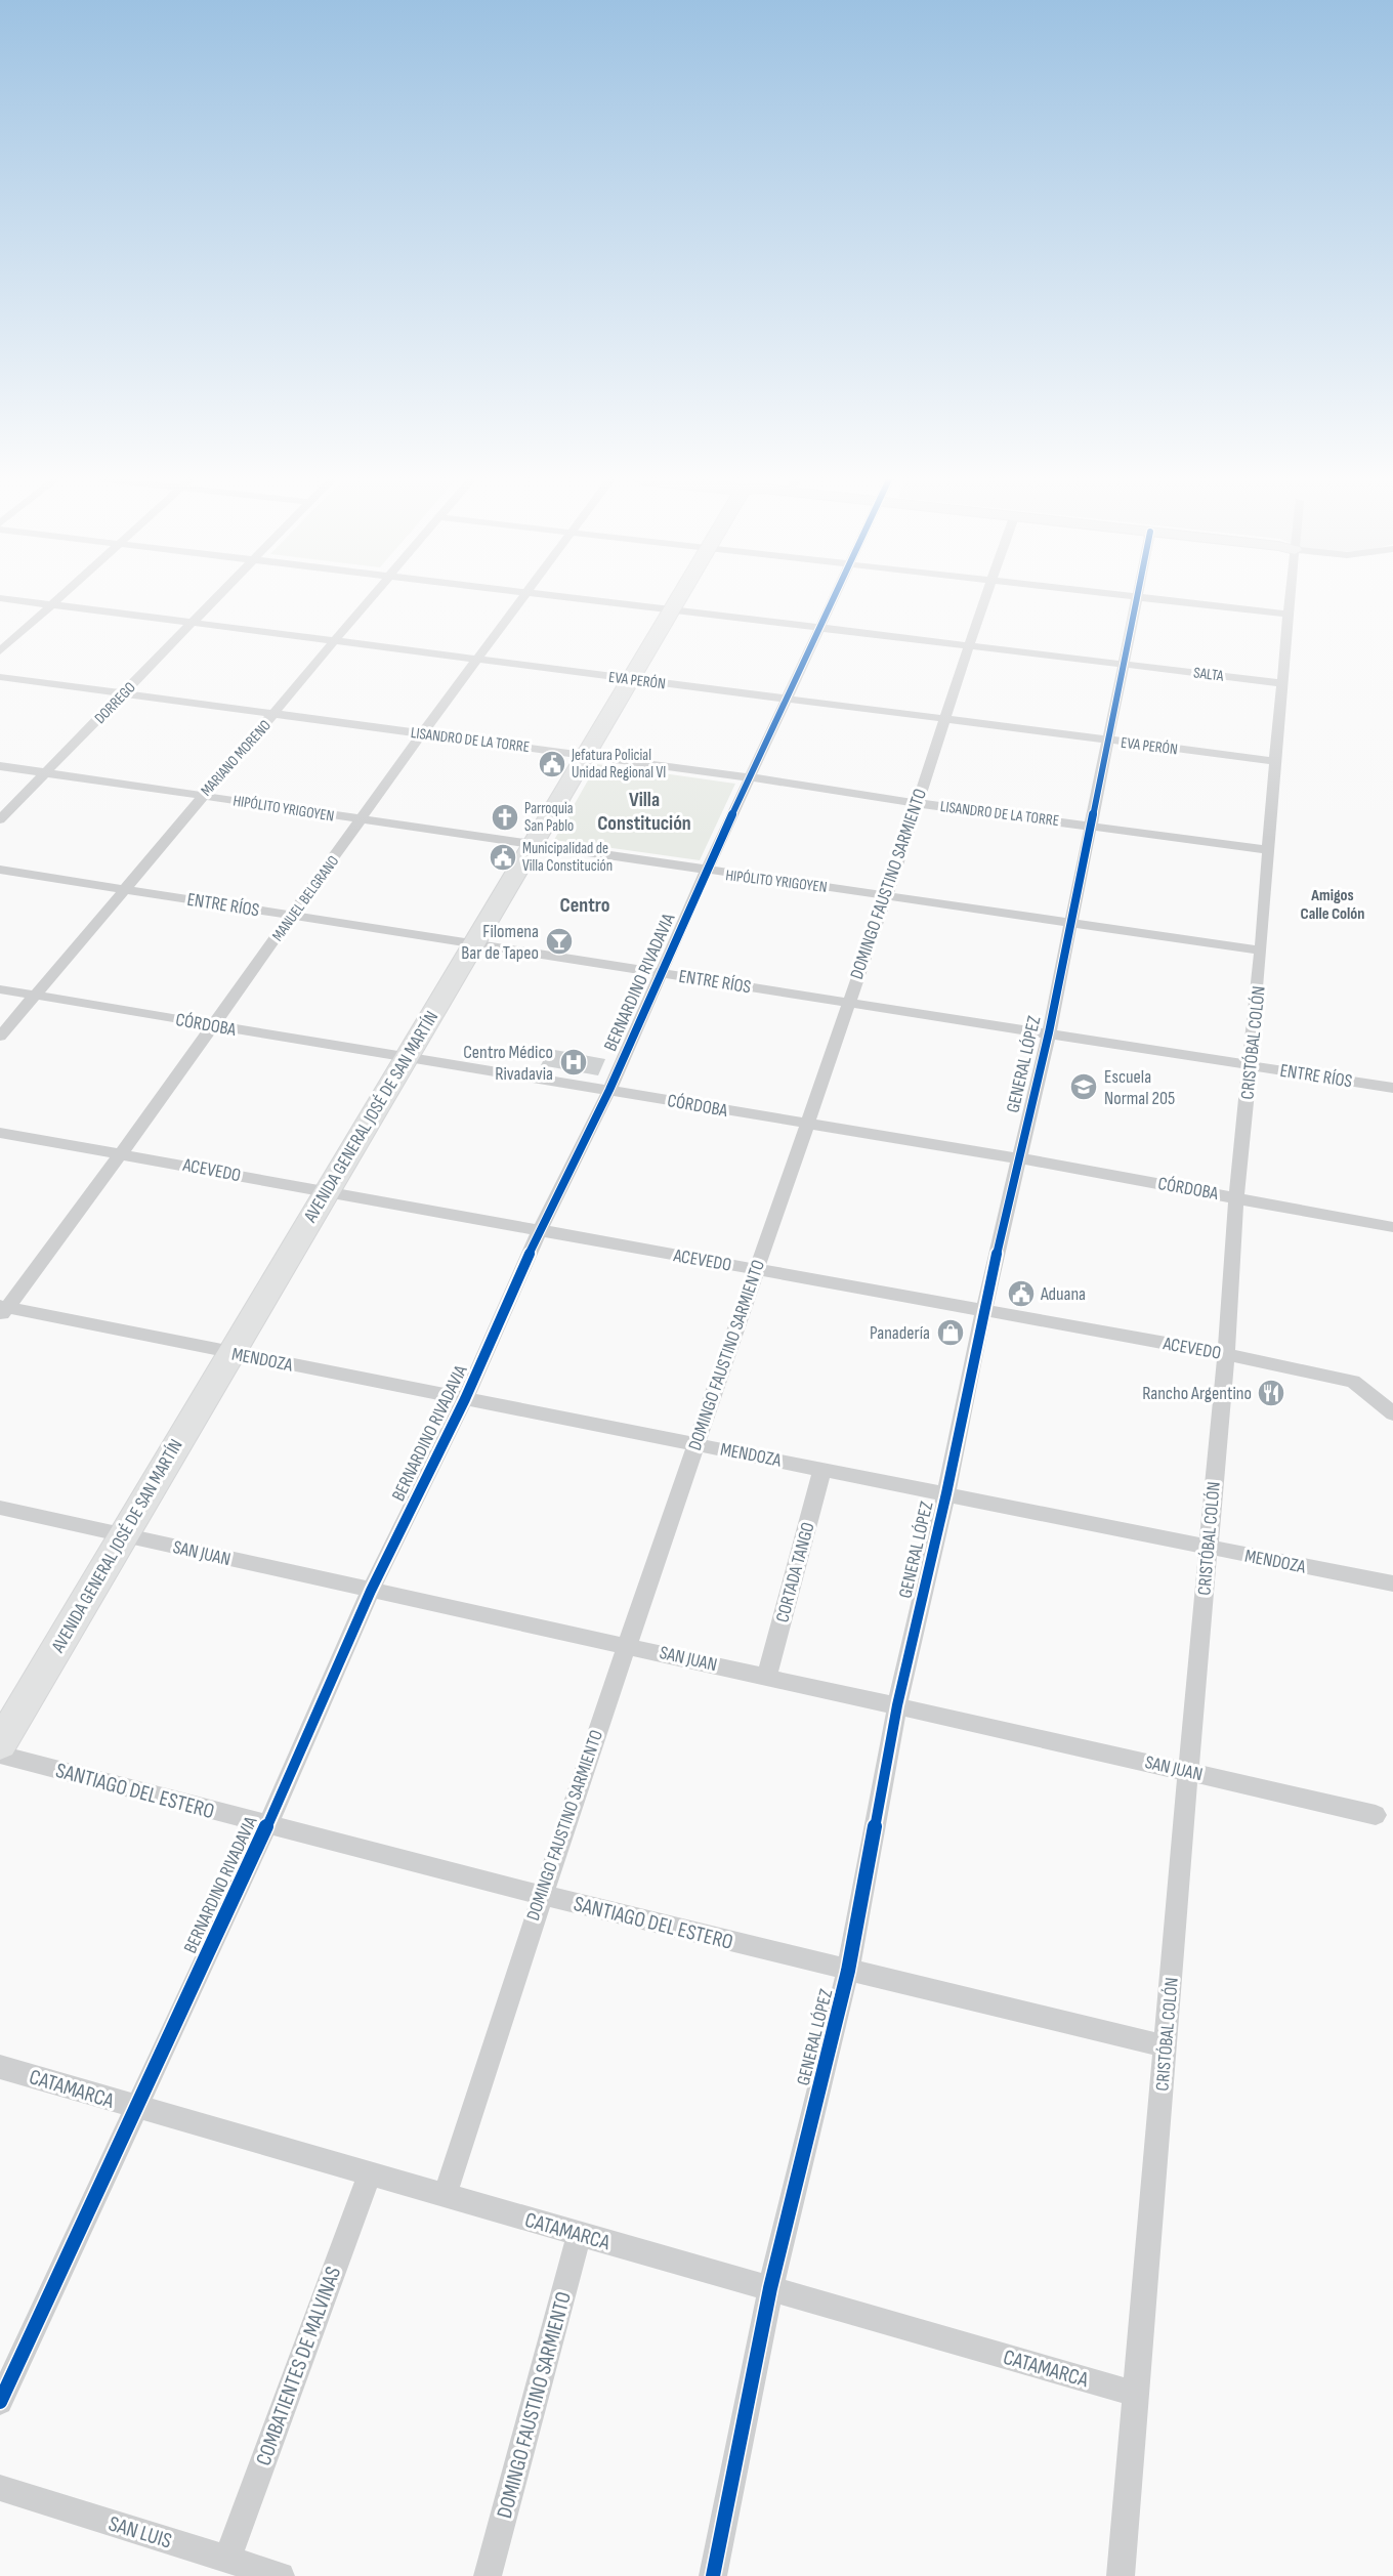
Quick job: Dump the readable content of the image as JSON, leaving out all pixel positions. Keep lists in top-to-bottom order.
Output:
{
  "streets": {
    "main road": ["AVENIDA GENERAL JOSÉ DE SAN MARTÍN"],
    "street": [
      "SALTA",
      "EVA PERÓN",
      "DORREGO",
      "LISANDRO DE LA TORRE",
      "MARIANO MORENO",
      "HIPÓLITO YRIGOYEN",
      "DOMINGO FAUSTINO SARMIENTO",
      "MANUEL BELGRANO",
      "ENTRE RÍOS",
      "BERNARDINO RIVADAVIA",
      "CÓRDOBA",
      "CRISTÓBAL COLÓN",
      "GENERAL LÓPEZ",
      "ACEVEDO",
      "MENDOZA",
      "SAN JUAN",
      "CORTADA TANGO",
      "SANTIAGO DEL ESTERO",
      "CATAMARCA",
      "COMBATIENTES DE MALVINAS",
      "SAN LUIS"
    ]
  },
  "crossings": [
    ["SALTA", "DOMINGO FAUSTINO SARMIENTO"],
    ["SALTA", "BERNARDINO RIVADAVIA"],
    ["SALTA", "CRISTÓBAL COLÓN"],
    ["SALTA", "GENERAL LÓPEZ"],
    ["SALTA", "AVENIDA GENERAL JOSÉ DE SAN MARTÍN"],
    ["EVA PERÓN", "DORREGO"],
    ["EVA PERÓN", "MARIANO MORENO"],
    ["EVA PERÓN", "DOMINGO FAUSTINO SARMIENTO"],
    ["EVA PERÓN", "MANUEL BELGRANO"],
    ["EVA PERÓN", "BERNARDINO RIVADAVIA"],
    ["EVA PERÓN", "CRISTÓBAL COLÓN"],
    ["EVA PERÓN", "GENERAL LÓPEZ"],
    ["EVA PERÓN", "AVENIDA GENERAL JOSÉ DE SAN MARTÍN"],
    ["DORREGO", "LISANDRO DE LA TORRE"],
    ["DORREGO", "HIPÓLITO YRIGOYEN"],
    ["LISANDRO DE LA TORRE", "MARIANO MORENO"],
    ["LISANDRO DE LA TORRE", "DOMINGO FAUSTINO SARMIENTO"],
    ["LISANDRO DE LA TORRE", "MANUEL BELGRANO"],
    ["LISANDRO DE LA TORRE", "BERNARDINO RIVADAVIA"],
    ["LISANDRO DE LA TORRE", "CRISTÓBAL COLÓN"],
    ["LISANDRO DE LA TORRE", "GENERAL LÓPEZ"],
    ["LISANDRO DE LA TORRE", "AVENIDA GENERAL JOSÉ DE SAN MARTÍN"],
    ["MARIANO MORENO", "HIPÓLITO YRIGOYEN"],
    ["MARIANO MORENO", "ENTRE RÍOS"],
    ["MARIANO MORENO", "CÓRDOBA"],
    ["HIPÓLITO YRIGOYEN", "DOMINGO FAUSTINO SARMIENTO"],
    ["HIPÓLITO YRIGOYEN", "MANUEL BELGRANO"],
    ["HIPÓLITO YRIGOYEN", "BERNARDINO RIVADAVIA"],
    ["HIPÓLITO YRIGOYEN", "CRISTÓBAL COLÓN"],
    ["HIPÓLITO YRIGOYEN", "GENERAL LÓPEZ"],
    ["HIPÓLITO YRIGOYEN", "AVENIDA GENERAL JOSÉ DE SAN MARTÍN"],
    ["DOMINGO FAUSTINO SARMIENTO", "ENTRE RÍOS"],
    ["DOMINGO FAUSTINO SARMIENTO", "CÓRDOBA"],
    ["DOMINGO FAUSTINO SARMIENTO", "ACEVEDO"],
    ["DOMINGO FAUSTINO SARMIENTO", "MENDOZA"],
    ["DOMINGO FAUSTINO SARMIENTO", "SAN JUAN"],
    ["DOMINGO FAUSTINO SARMIENTO", "SANTIAGO DEL ESTERO"],
    ["DOMINGO FAUSTINO SARMIENTO", "CATAMARCA"],
    ["MANUEL BELGRANO", "ENTRE RÍOS"],
    ["MANUEL BELGRANO", "CÓRDOBA"],
    ["MANUEL BELGRANO", "ACEVEDO"],
    ["MANUEL BELGRANO", "MENDOZA"],
    ["ENTRE RÍOS", "BERNARDINO RIVADAVIA"],
    ["ENTRE RÍOS", "CRISTÓBAL COLÓN"],
    ["ENTRE RÍOS", "GENERAL LÓPEZ"],
    ["ENTRE RÍOS", "AVENIDA GENERAL JOSÉ DE SAN MARTÍN"],
    ["BERNARDINO RIVADAVIA", "CÓRDOBA"],
    ["BERNARDINO RIVADAVIA", "ACEVEDO"],
    ["BERNARDINO RIVADAVIA", "MENDOZA"],
    ["BERNARDINO RIVADAVIA", "SAN JUAN"],
    ["BERNARDINO RIVADAVIA", "SANTIAGO DEL ESTERO"],
    ["BERNARDINO RIVADAVIA", "CATAMARCA"],
    ["CÓRDOBA", "CRISTÓBAL COLÓN"],
    ["CÓRDOBA", "GENERAL LÓPEZ"],
    ["CÓRDOBA", "AVENIDA GENERAL JOSÉ DE SAN MARTÍN"],
    ["CRISTÓBAL COLÓN", "ACEVEDO"],
    ["CRISTÓBAL COLÓN", "MENDOZA"],
    ["CRISTÓBAL COLÓN", "SAN JUAN"],
    ["CRISTÓBAL COLÓN", "SANTIAGO DEL ESTERO"],
    ["CRISTÓBAL COLÓN", "CATAMARCA"],
    ["GENERAL LÓPEZ", "ACEVEDO"],
    ["GENERAL LÓPEZ", "MENDOZA"],
    ["GENERAL LÓPEZ", "SAN JUAN"],
    ["GENERAL LÓPEZ", "SANTIAGO DEL ESTERO"],
    ["GENERAL LÓPEZ", "CATAMARCA"],
    ["AVENIDA GENERAL JOSÉ DE SAN MARTÍN", "ACEVEDO"],
    ["AVENIDA GENERAL JOSÉ DE SAN MARTÍN", "MENDOZA"],
    ["AVENIDA GENERAL JOSÉ DE SAN MARTÍN", "SAN JUAN"],
    ["MENDOZA", "CORTADA TANGO"],
    ["SAN JUAN", "CORTADA TANGO"],
    ["CATAMARCA", "COMBATIENTES DE MALVINAS"],
    ["COMBATIENTES DE MALVINAS", "SAN LUIS"]
  ],
  "districts": ["Villa Constitución", "Amigos Calle Colón", "Centro"],
  "places": {
    "public building": ["Jefatura Policial Unidad Regional VI", "Municipalidad de Villa Constitución", "Aduana"],
    "church": ["Parroquia San Pablo"],
    "bar": ["Filomena Bar de Tapeo"],
    "hospital": ["Centro Médico Rivadavia"],
    "school or university": ["Escuela Normal 205"],
    "shop": ["Panadería"],
    "restaurant": ["Rancho Argentino"]
  }
}
